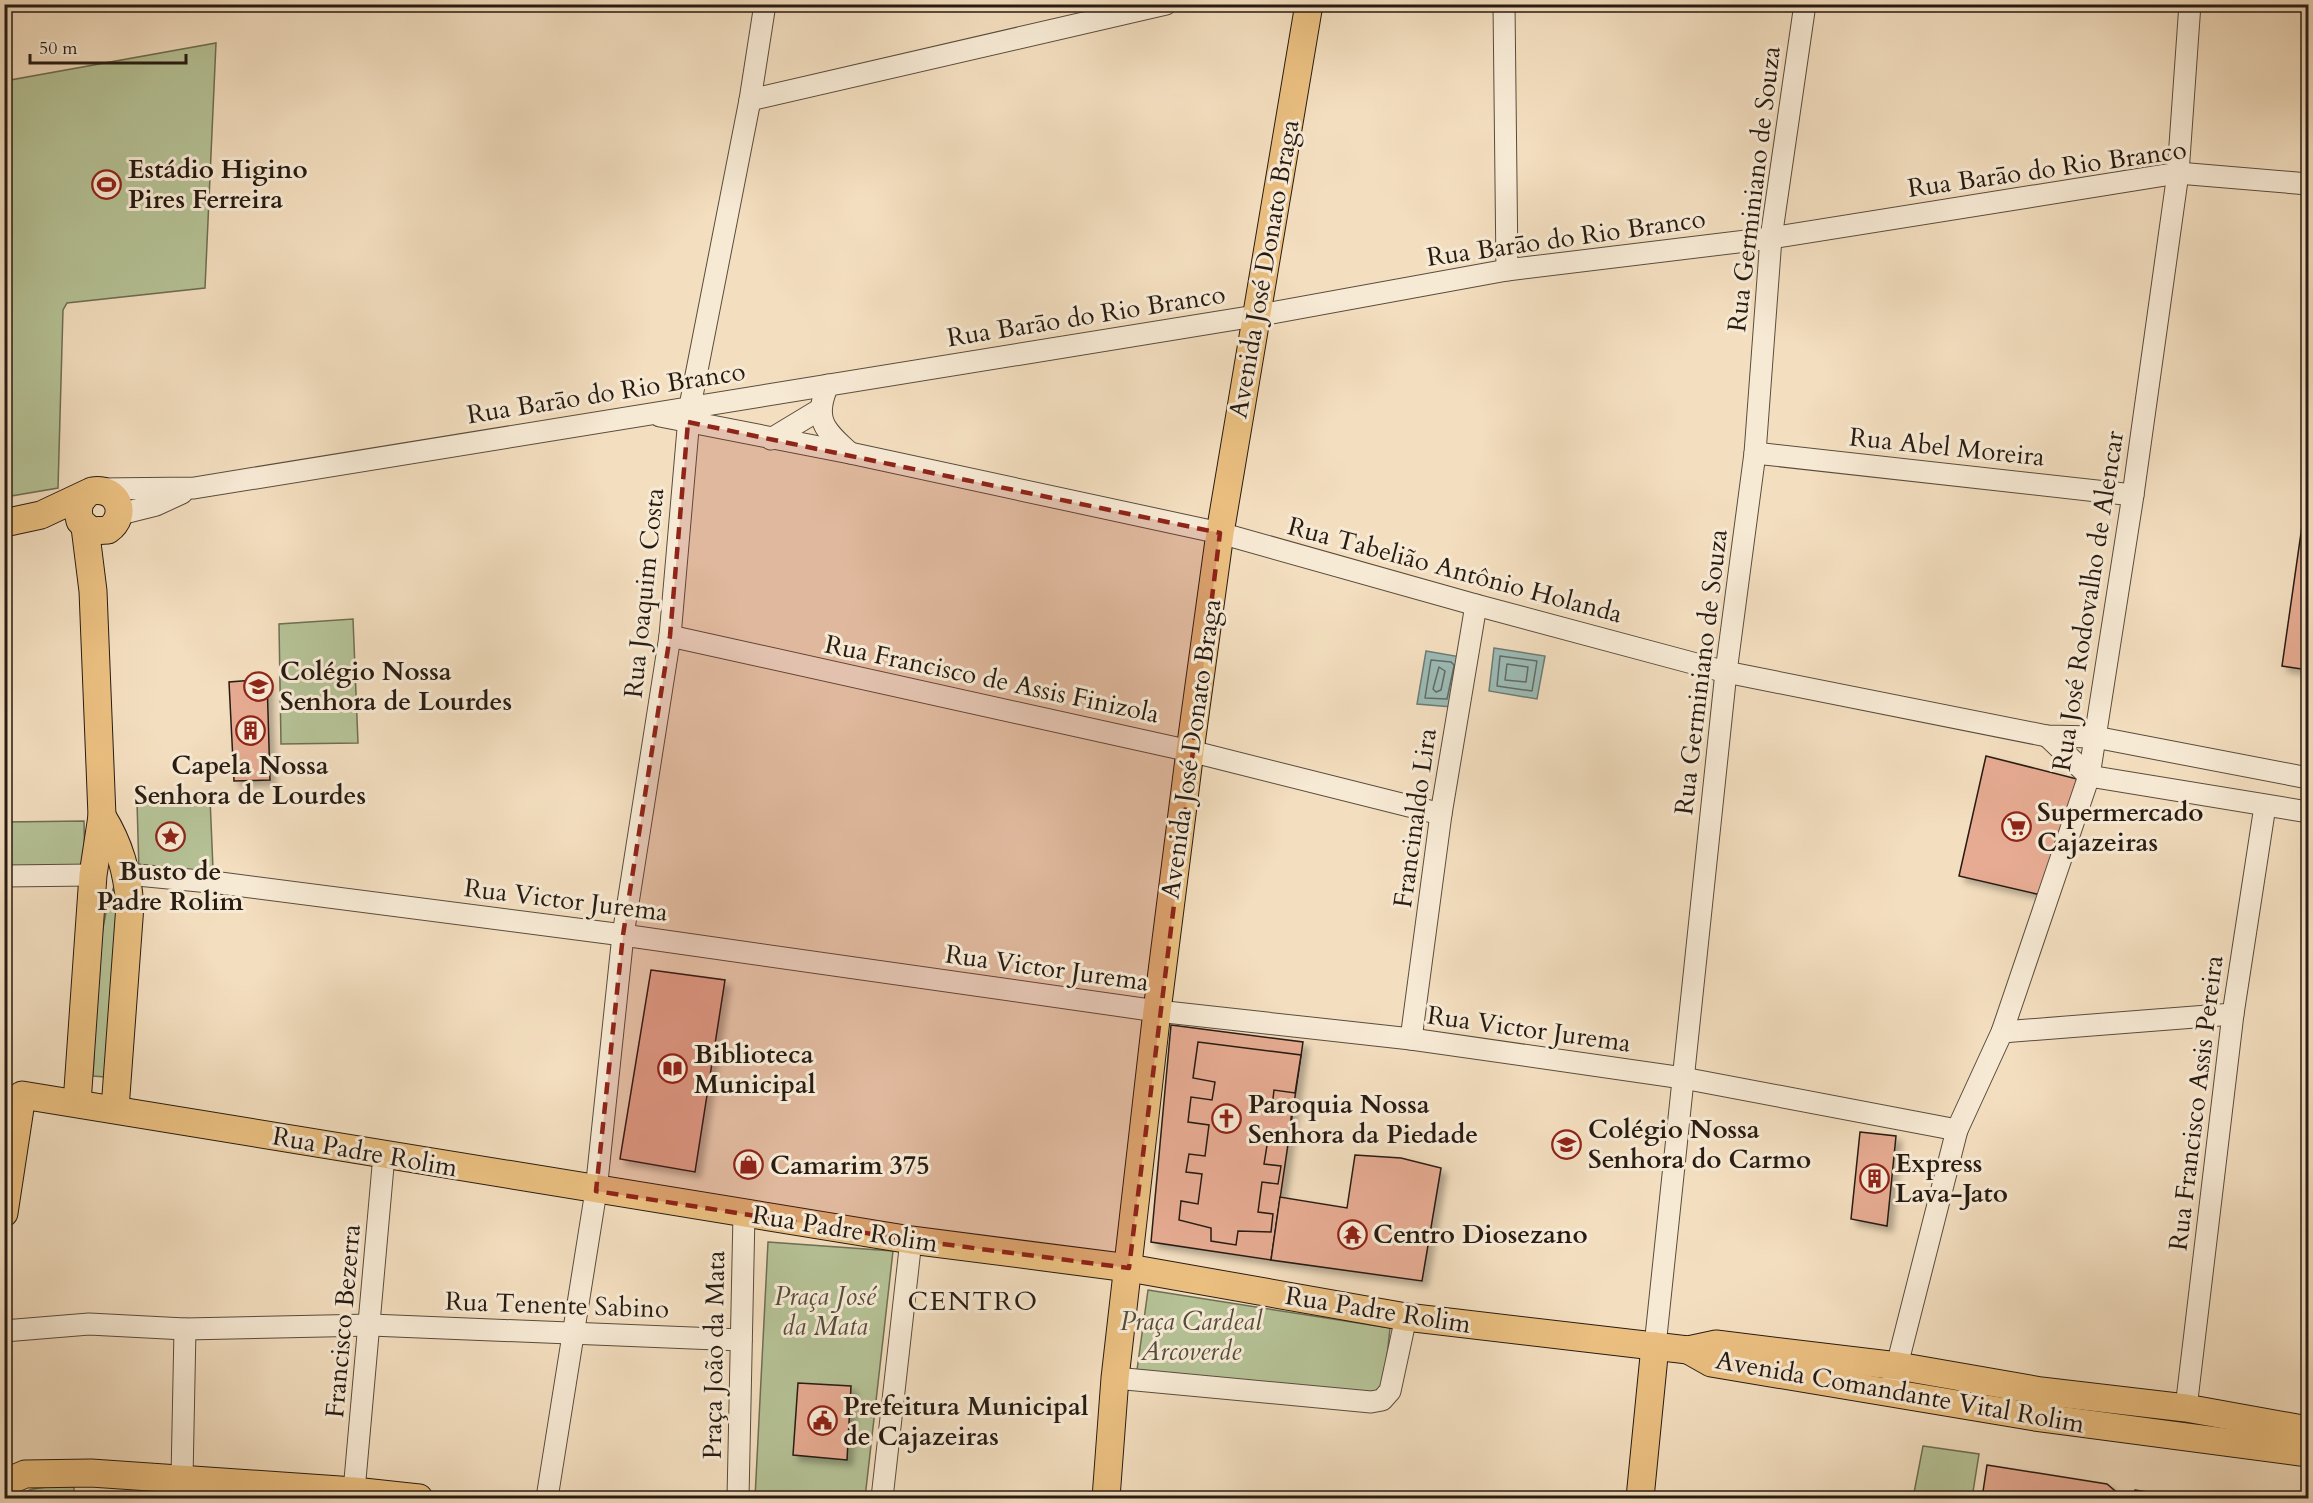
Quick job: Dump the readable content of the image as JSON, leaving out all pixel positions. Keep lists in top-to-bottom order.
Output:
{
  "streets": {
    "main road": ["Avenida José Donato Braga", "Rua Padre Rolim", "Avenida Comandante Vital Rolim"],
    "street": [
      "Rua Barāo do Rio Branco",
      "Rua Germiniano de Souza",
      "Rua Abel Moreira",
      "Rua Tabelião Antônio Holanda",
      "Rua Joaquim Costa",
      "Rua José Rodovalho de Alencar",
      "Rua Francisco de Assis Finizola",
      "Francinaldo Lira",
      "Rua Victor Jurema",
      "Rua Francisco Assis Pereira",
      "Rua Tenente Sabino",
      "Francisco Bezerra",
      "Praça João da Mata"
    ]
  },
  "crossings": [
    ["Rua Barāo do Rio Branco", "Rua Germiniano de Souza"],
    ["Rua Barāo do Rio Branco", "Avenida José Donato Braga"],
    ["Rua Barāo do Rio Branco", "Rua Tabelião Antônio Holanda"],
    ["Rua Barāo do Rio Branco", "Rua Joaquim Costa"],
    ["Rua Barāo do Rio Branco", "Rua José Rodovalho de Alencar"],
    ["Rua Germiniano de Souza", "Rua Abel Moreira"],
    ["Rua Germiniano de Souza", "Rua Tabelião Antônio Holanda"],
    ["Rua Germiniano de Souza", "Rua Victor Jurema"],
    ["Rua Germiniano de Souza", "Rua Padre Rolim"],
    ["Avenida José Donato Braga", "Rua Tabelião Antônio Holanda"],
    ["Avenida José Donato Braga", "Rua Francisco de Assis Finizola"],
    ["Avenida José Donato Braga", "Rua Victor Jurema"],
    ["Avenida José Donato Braga", "Rua Padre Rolim"],
    ["Rua Abel Moreira", "Rua José Rodovalho de Alencar"],
    ["Rua Tabelião Antônio Holanda", "Rua Joaquim Costa"],
    ["Rua Tabelião Antônio Holanda", "Rua José Rodovalho de Alencar"],
    ["Rua Tabelião Antônio Holanda", "Francinaldo Lira"],
    ["Rua Joaquim Costa", "Rua Francisco de Assis Finizola"],
    ["Rua Joaquim Costa", "Rua Victor Jurema"],
    ["Rua Joaquim Costa", "Rua Padre Rolim"],
    ["Rua Joaquim Costa", "Rua Tenente Sabino"],
    ["Rua José Rodovalho de Alencar", "Rua Victor Jurema"],
    ["Rua José Rodovalho de Alencar", "Avenida Comandante Vital Rolim"],
    ["Rua Francisco de Assis Finizola", "Francinaldo Lira"],
    ["Francinaldo Lira", "Rua Victor Jurema"],
    ["Rua Francisco Assis Pereira", "Avenida Comandante Vital Rolim"],
    ["Rua Padre Rolim", "Francisco Bezerra"],
    ["Rua Padre Rolim", "Praça João da Mata"],
    ["Rua Padre Rolim", "Avenida Comandante Vital Rolim"],
    ["Rua Tenente Sabino", "Francisco Bezerra"],
    ["Rua Tenente Sabino", "Praça João da Mata"]
  ],
  "districts": ["CENTRO"],
  "parks": ["Praça José da Mata", "Praça Cardeal Arcoverde"],
  "places": {
    "sports": ["Estádio Higino Pires Ferreira"],
    "school or university": ["Colégio Nossa Senhora de Lourdes", "Colégio Nossa Senhora do Carmo"],
    "building": ["Capela Nossa Senhora de Lourdes", "Express Lava-Jato"],
    "supermarket": ["Supermercado Cajazeiras"],
    "place": ["Busto de Padre Rolim"],
    "library": ["Biblioteca Municipal"],
    "church": ["Paroquia Nossa Senhora da Piedade"],
    "shop": ["Camarim 375"],
    "temple": ["Centro Diosezano"],
    "public building": ["Prefeitura Municipal de Cajazeiras"]
  },
  "scale_bar": "50 m"
}
